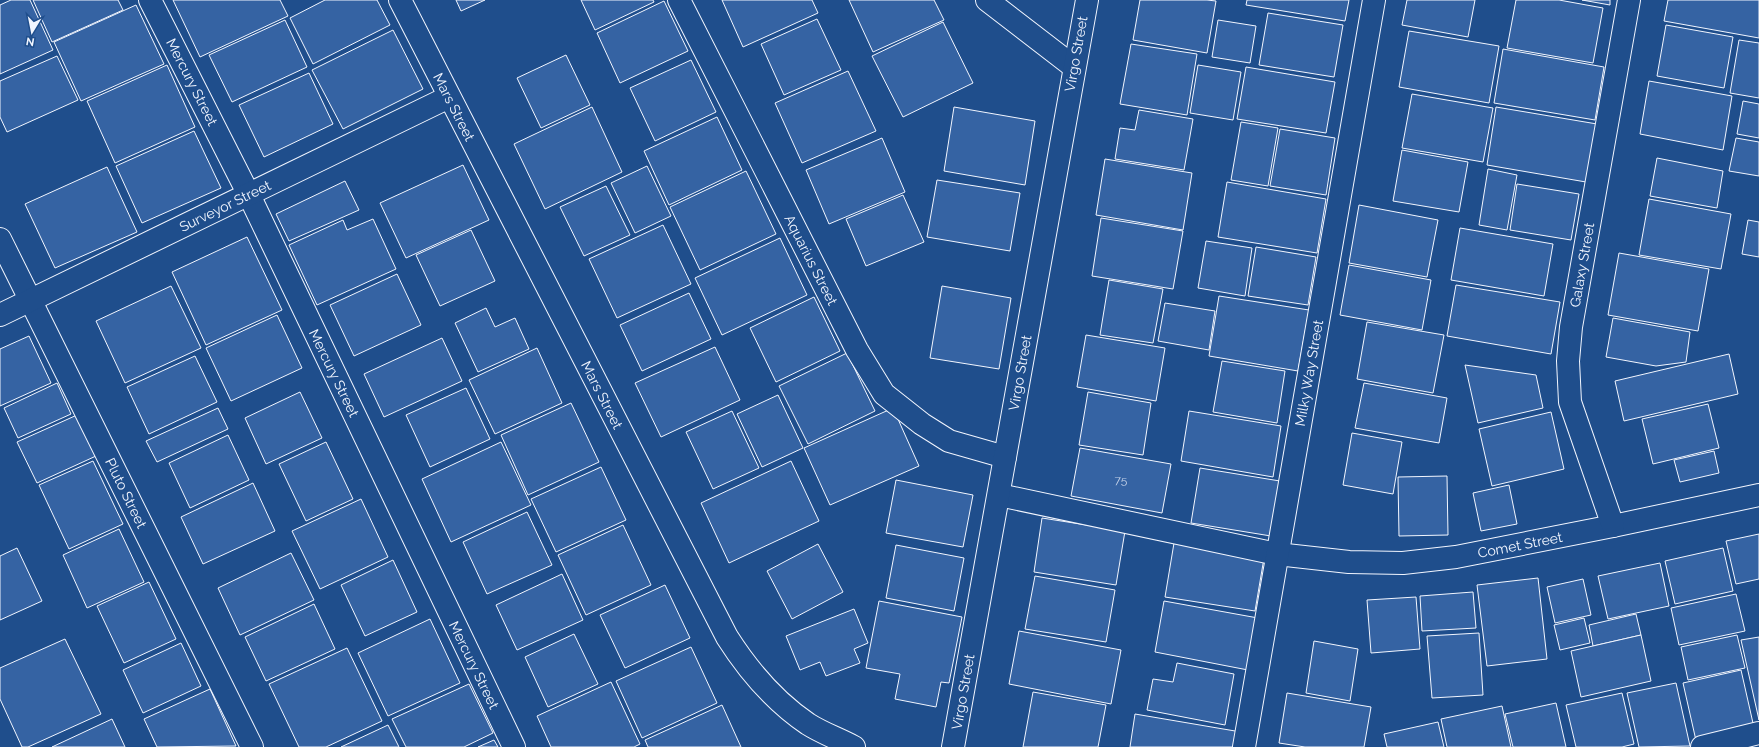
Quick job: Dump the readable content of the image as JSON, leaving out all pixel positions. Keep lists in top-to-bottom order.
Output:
{
  "streets": {
    "street": [
      "Virgo Street",
      "Mercury Street",
      "Mars Street",
      "Surveyor Street",
      "Aquarius Street",
      "Galaxy Street",
      "Milky Way Street",
      "Pluto Street",
      "Comet Street"
    ]
  },
  "crossings": [
    ["Virgo Street", "Aquarius Street"],
    ["Virgo Street", "Comet Street"],
    ["Mercury Street", "Surveyor Street"],
    ["Mars Street", "Surveyor Street"],
    ["Surveyor Street", "Pluto Street"],
    ["Galaxy Street", "Comet Street"],
    ["Milky Way Street", "Comet Street"]
  ],
  "house_numbers": ["75"],
  "north": "bottom"
}
